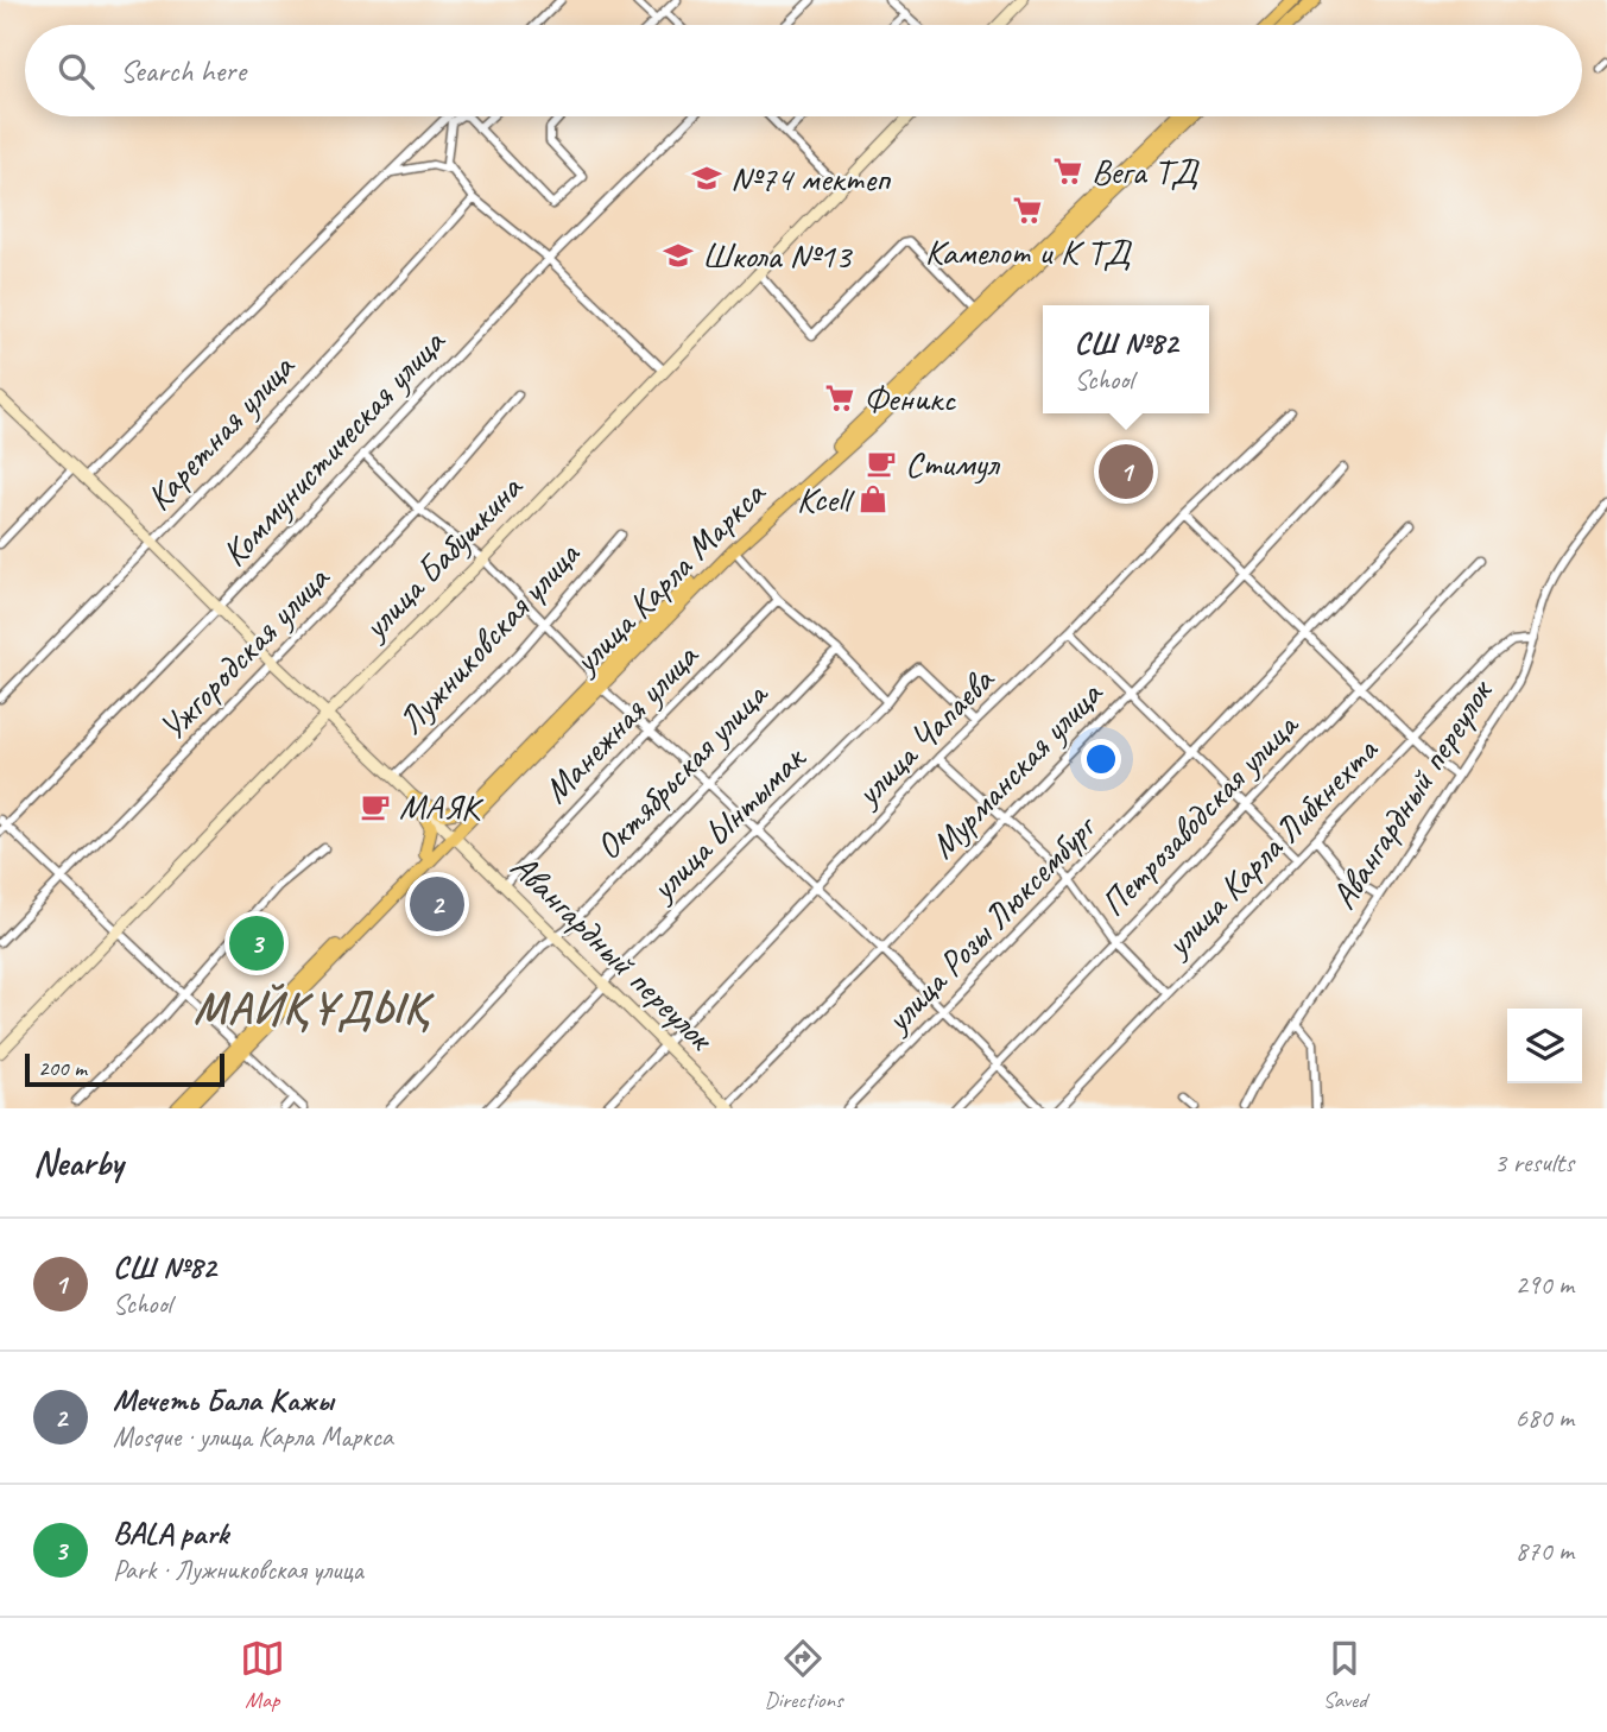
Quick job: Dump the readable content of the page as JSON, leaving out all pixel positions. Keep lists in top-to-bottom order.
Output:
{
  "streets": {
    "main road": ["улица Карла Маркса"],
    "street": [
      "Каретная улица",
      "Коммунистическая улица",
      "улица Бабушкина",
      "Лужниковская улица",
      "Ужгородская улица",
      "Манежная улица",
      "улица Чапаева",
      "Мурманская улица",
      "Октябрьская улица",
      "Авангардный переулок",
      "Петрозаводская улица",
      "улица Ынтымак",
      "улица Карла Либкнехта",
      "улица Розы Люксембург"
    ]
  },
  "crossings": [
    ["Каретная улица", "Авангардный переулок"],
    ["Коммунистическая улица", "Авангардный переулок"],
    ["улица Бабушкина", "Авангардный переулок"],
    ["улица Карла Маркса", "Авангардный переулок"],
    ["Лужниковская улица", "Авангардный переулок"],
    ["Ужгородская улица", "Авангардный переулок"],
    ["Манежная улица", "Авангардный переулок"],
    ["улица Чапаева", "Авангардный переулок"],
    ["улица Чапаева", "улица Ынтымак"],
    ["Мурманская улица", "Авангардный переулок"],
    ["Октябрьская улица", "Авангардный переулок"],
    ["Авангардный переулок", "улица Ынтымак"],
    ["Авангардный переулок", "улица Карла Либкнехта"]
  ],
  "districts": ["МАЙҚҰДЫҚ"],
  "places": {
    "supermarket": ["Вега ТД", "Камелот и К ТД", "Феникс"],
    "school or university": ["№74 мектеп", "Школа №13"],
    "cafe": ["Стимул", "МАЯК"],
    "shop": ["Kcell"]
  },
  "scale_bar": "200 m",
  "page": {
    "search": "Search here",
    "popup": ["СШ №82", "School"],
    "pins": ["1", "2", "3"],
    "scale": "200 m",
    "heading": ["Nearby", "3 results"],
    "list": [
      {
        "mark": "1",
        "name": "СШ №82",
        "note": "School",
        "value": "290 m"
      },
      {
        "mark": "2",
        "name": "Мечеть Бала Кажы",
        "note": "Mosque · улица Карла Маркса",
        "value": "680 m"
      },
      {
        "mark": "3",
        "name": "BALA park",
        "note": "Park · Лужниковская улица",
        "value": "870 m"
      }
    ],
    "nav": ["Map", "Directions", "Saved"]
  }
}
